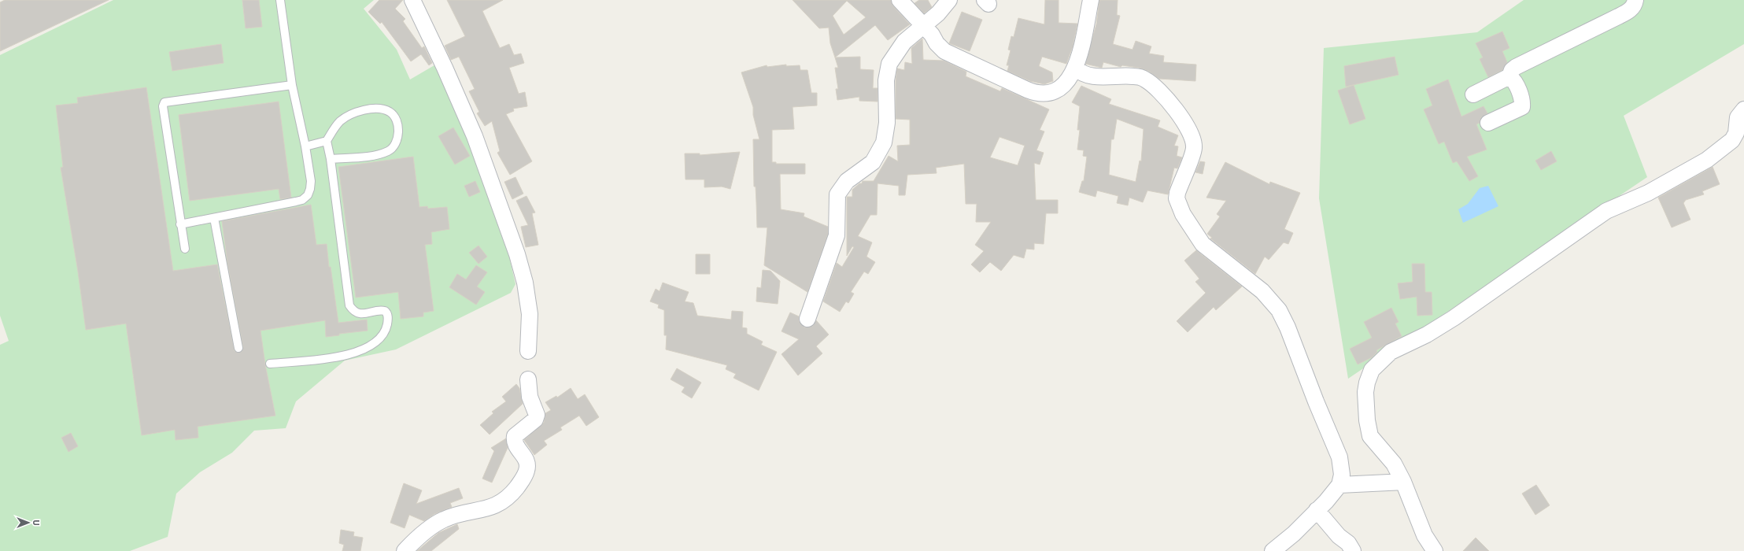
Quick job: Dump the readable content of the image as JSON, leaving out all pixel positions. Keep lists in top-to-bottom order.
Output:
{
  "north": "right"
}
